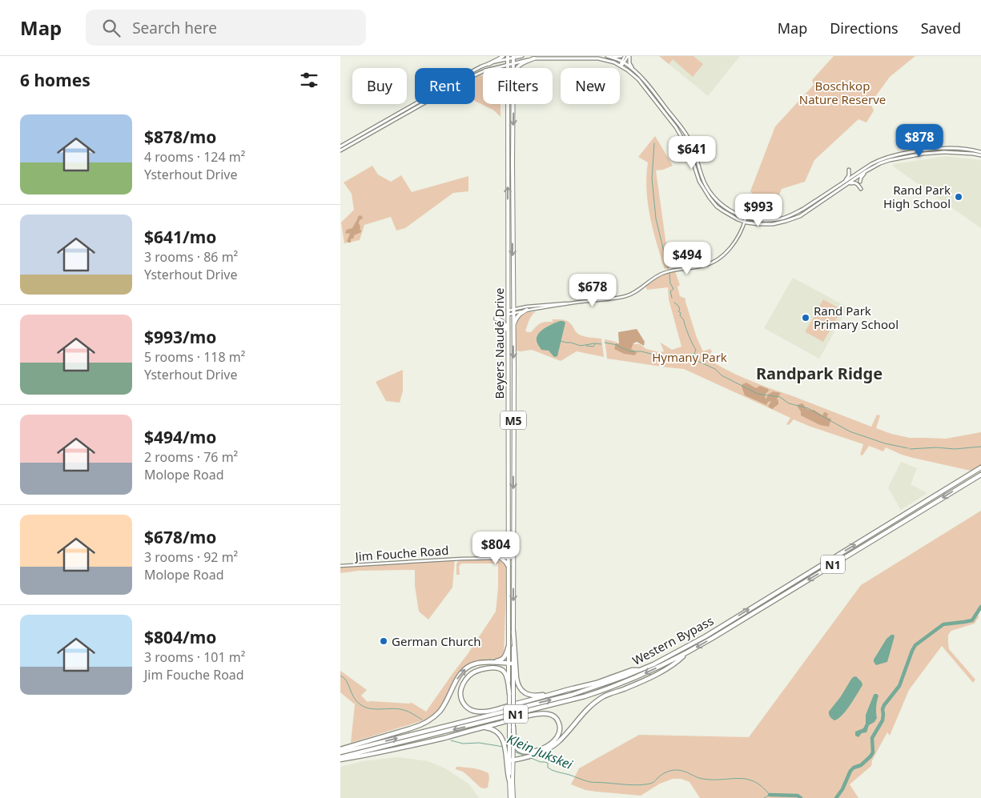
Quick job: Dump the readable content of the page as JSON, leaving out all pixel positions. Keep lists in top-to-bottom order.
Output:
{
  "streets": {
    "highway": ["N1", "Western Bypass"],
    "main road": ["Beyers Naudé Drive", "M5"],
    "street": ["Jim Fouche Road"]
  },
  "crossings": [
    ["Beyers Naudé Drive", "Jim Fouche Road"]
  ],
  "districts": ["Randpark Ridge"],
  "water": ["Klein Jukskei"],
  "parks": ["Boschkop Nature Reserve", "Hymany Park"],
  "places": ["Rand Park High School", "Rand Park Primary School", "German Church"],
  "page": {
    "header": "Map",
    "search": "Search here",
    "nav": ["Map", "Directions", "Saved"],
    "heading": "6 homes",
    "chip": [
      "Buy",
      "Rent",
      "Filters",
      "New"
    ],
    "list": [
      {
        "name": "$878/mo",
        "note": "4 rooms · 124 m² · Ysterhout Drive"
      },
      {
        "name": "$641/mo",
        "note": "3 rooms · 86 m² · Ysterhout Drive"
      },
      {
        "name": "$993/mo",
        "note": "5 rooms · 118 m² · Ysterhout Drive"
      },
      {
        "name": "$494/mo",
        "note": "2 rooms · 76 m² · Molope Road"
      },
      {
        "name": "$678/mo",
        "note": "3 rooms · 92 m² · Molope Road"
      },
      {
        "name": "$804/mo",
        "note": "3 rooms · 101 m² · Jim Fouche Road"
      }
    ],
    "price": [
      "$878",
      "$641",
      "$993",
      "$494",
      "$678",
      "$804"
    ]
  }
}
